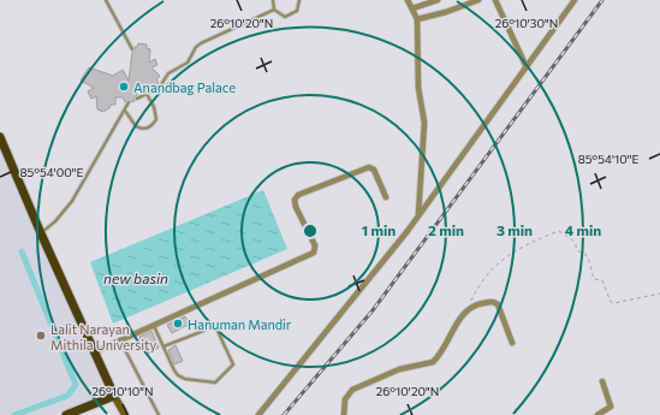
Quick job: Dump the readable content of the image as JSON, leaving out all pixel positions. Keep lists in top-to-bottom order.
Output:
{
  "water": ["new basin"],
  "places": ["Anandbag Palace", "Hanuman Mandir", "Lalit Narayan Mithila University"],
  "coordinates": [
    "26°10'20\"N",
    "26°10'30\"N",
    "85°54'10\"E",
    "85°54'00\"E",
    "26°10'10\"N"
  ],
  "rings": [
    "1 min",
    "2 min",
    "3 min",
    "4 min"
  ]
}
